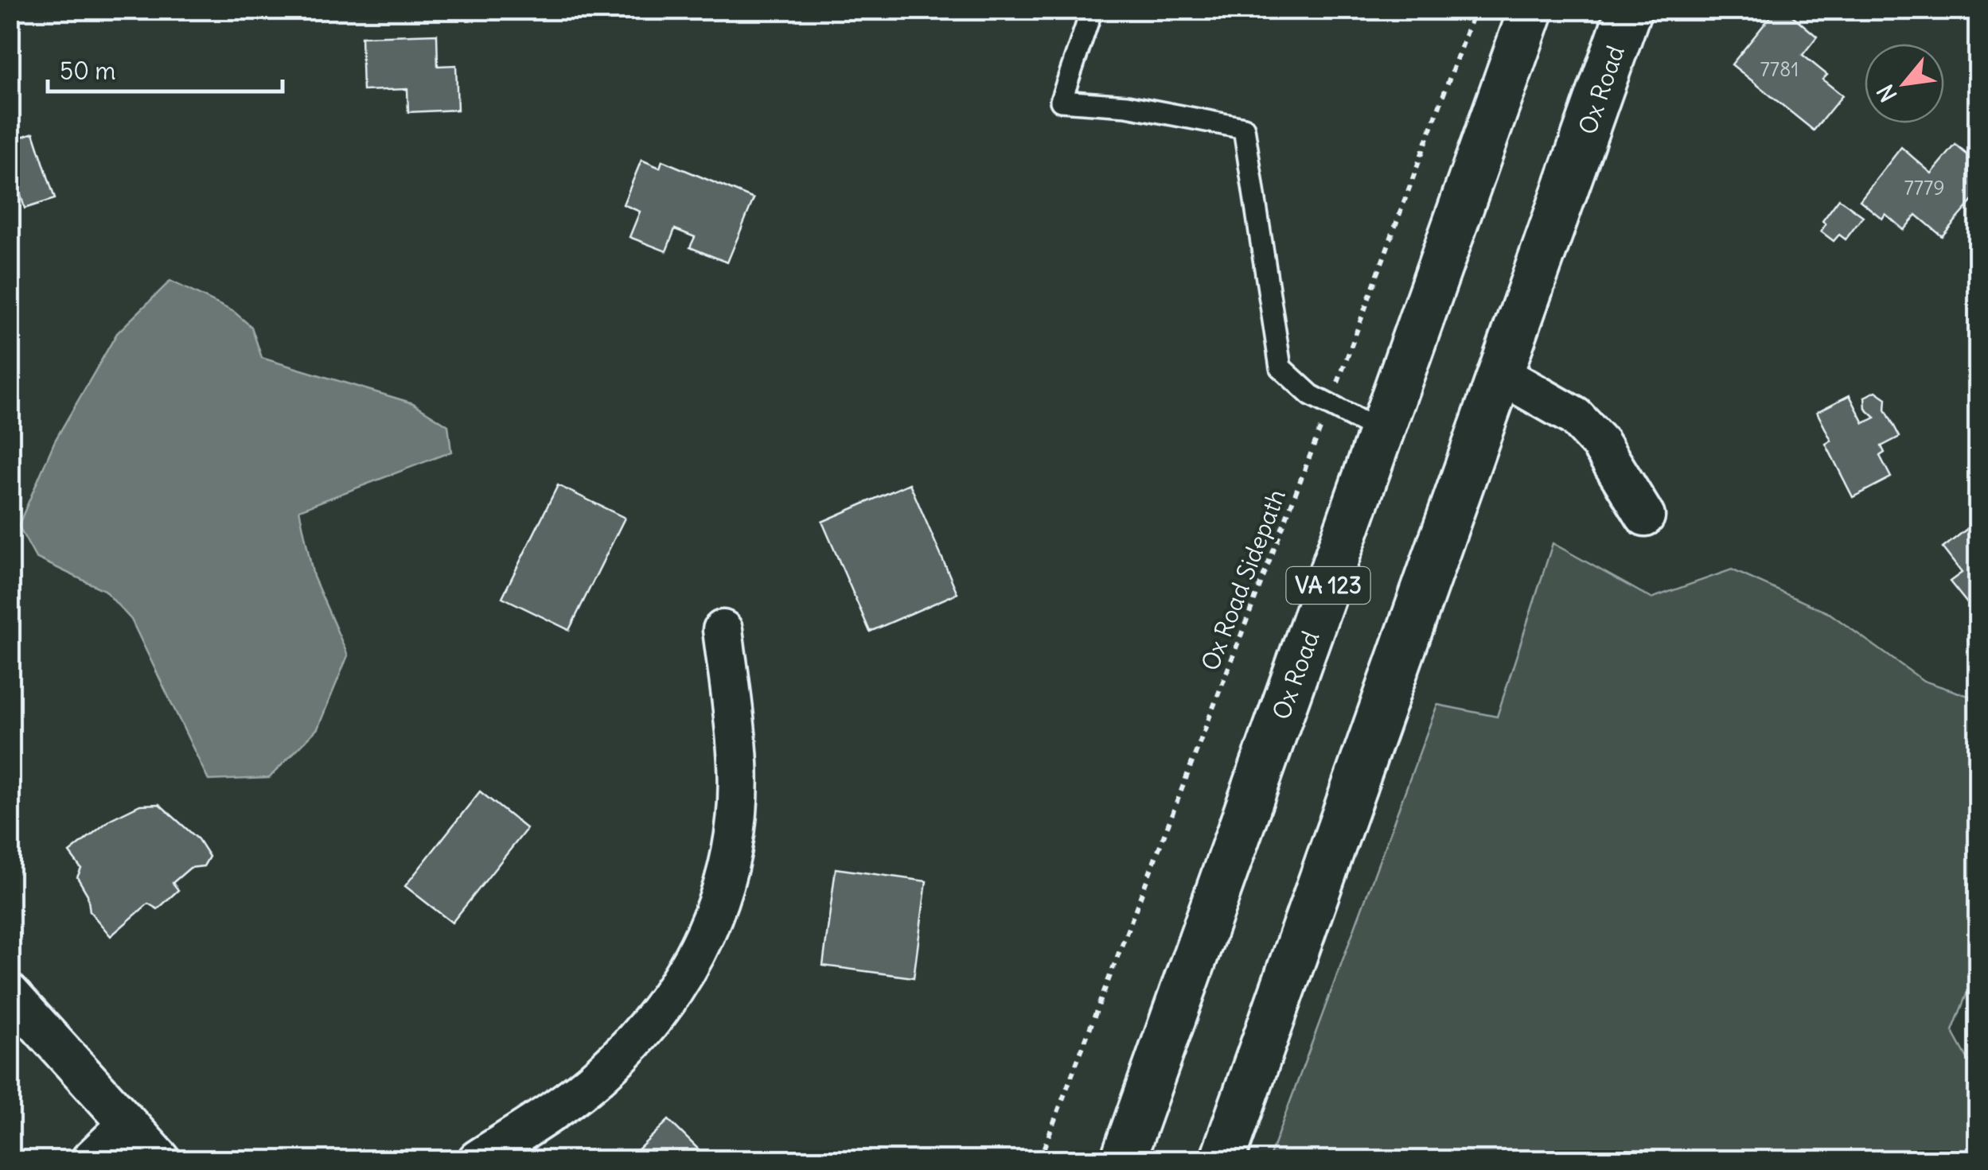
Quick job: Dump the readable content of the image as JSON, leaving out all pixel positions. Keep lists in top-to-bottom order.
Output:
{
  "streets": {
    "highway": ["Ox Road", "VA 123"],
    "path": ["Ox Road Sidepath"]
  },
  "house_numbers": ["7781", "7779"],
  "scale_bar": "50 m",
  "north": "bottom left"
}
